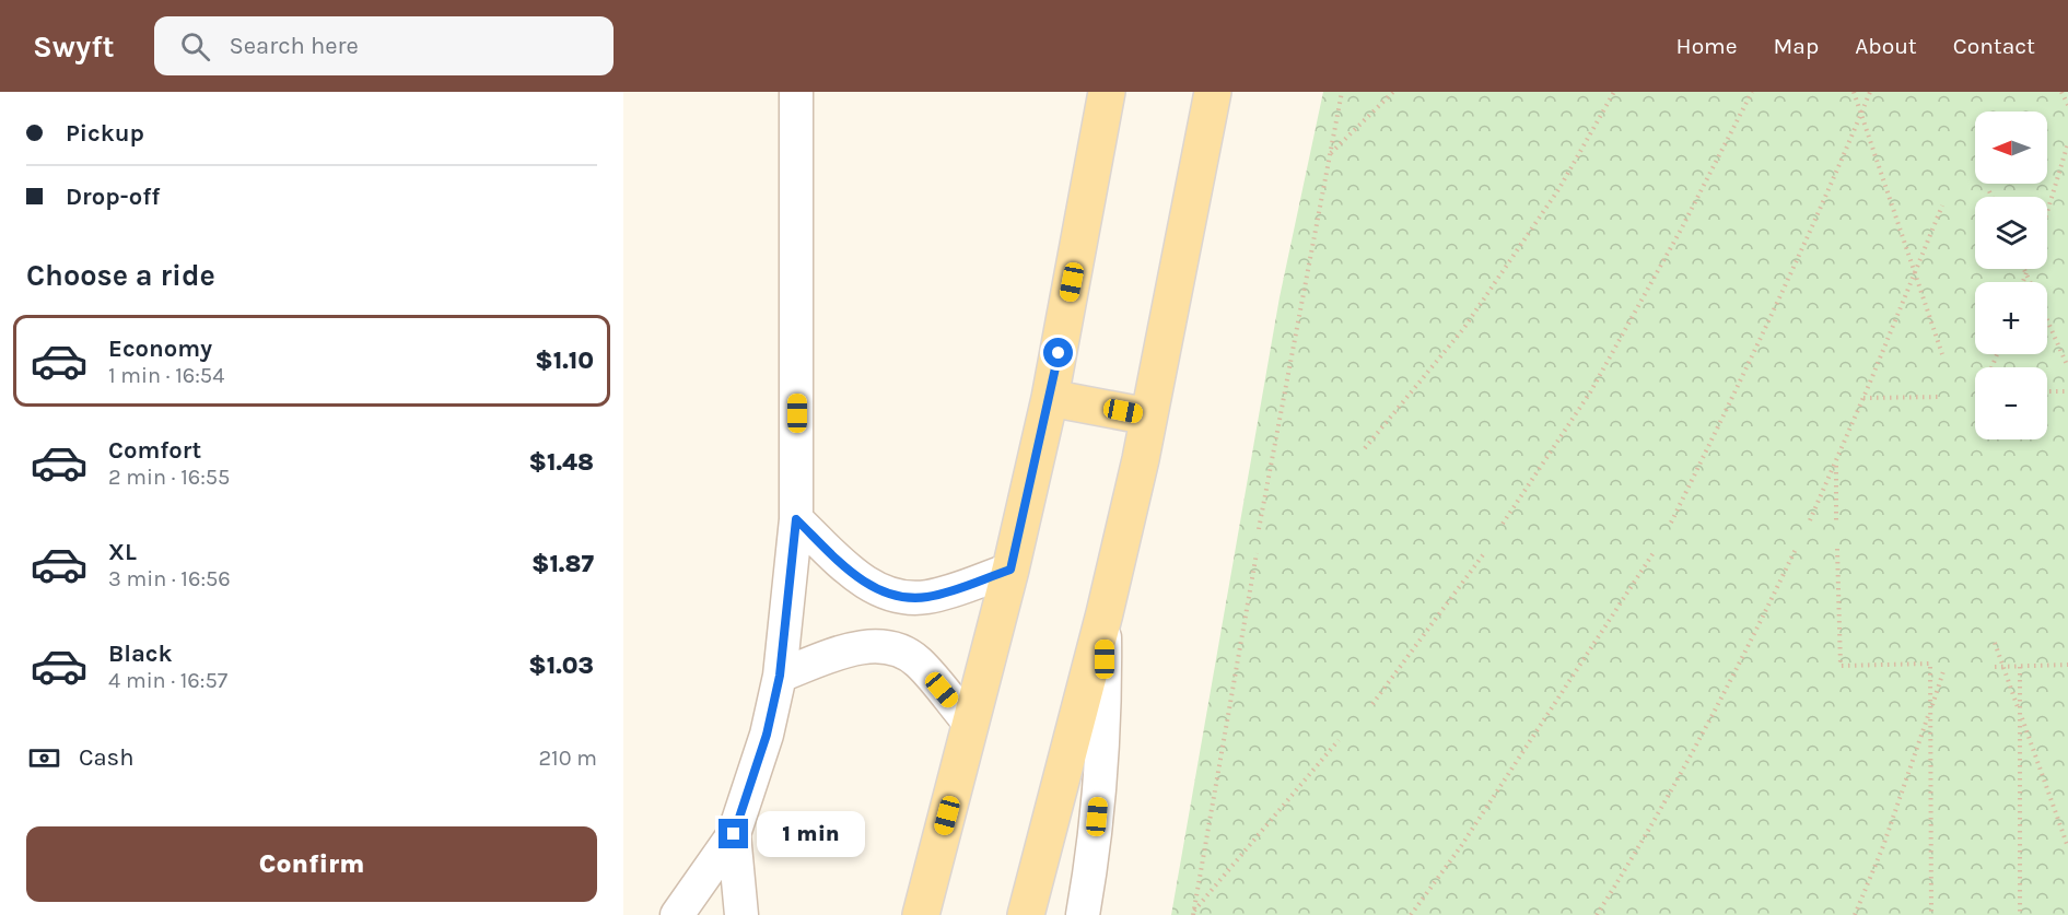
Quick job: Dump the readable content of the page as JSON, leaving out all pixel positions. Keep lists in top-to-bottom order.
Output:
{
  "north": "left",
  "page": {
    "header": "Swyft",
    "search": "Search here",
    "nav": [
      "Home",
      "Map",
      "About",
      "Contact"
    ],
    "banner": ["Pickup", "Drop-off"],
    "map_buttons": ["+", "−"],
    "heading": "Choose a ride",
    "list": [
      {
        "name": "Economy",
        "note": "1 min · 16:54",
        "value": "$1.10"
      },
      {
        "name": "Comfort",
        "note": "2 min · 16:55",
        "value": "$1.48"
      },
      {
        "name": "XL",
        "note": "3 min · 16:56",
        "value": "$1.87"
      },
      {
        "name": "Black",
        "note": "4 min · 16:57",
        "value": "$1.03"
      }
    ],
    "pay": ["Cash", "210 m"],
    "bubble": "1 min",
    "buttons": "Confirm"
  }
}
